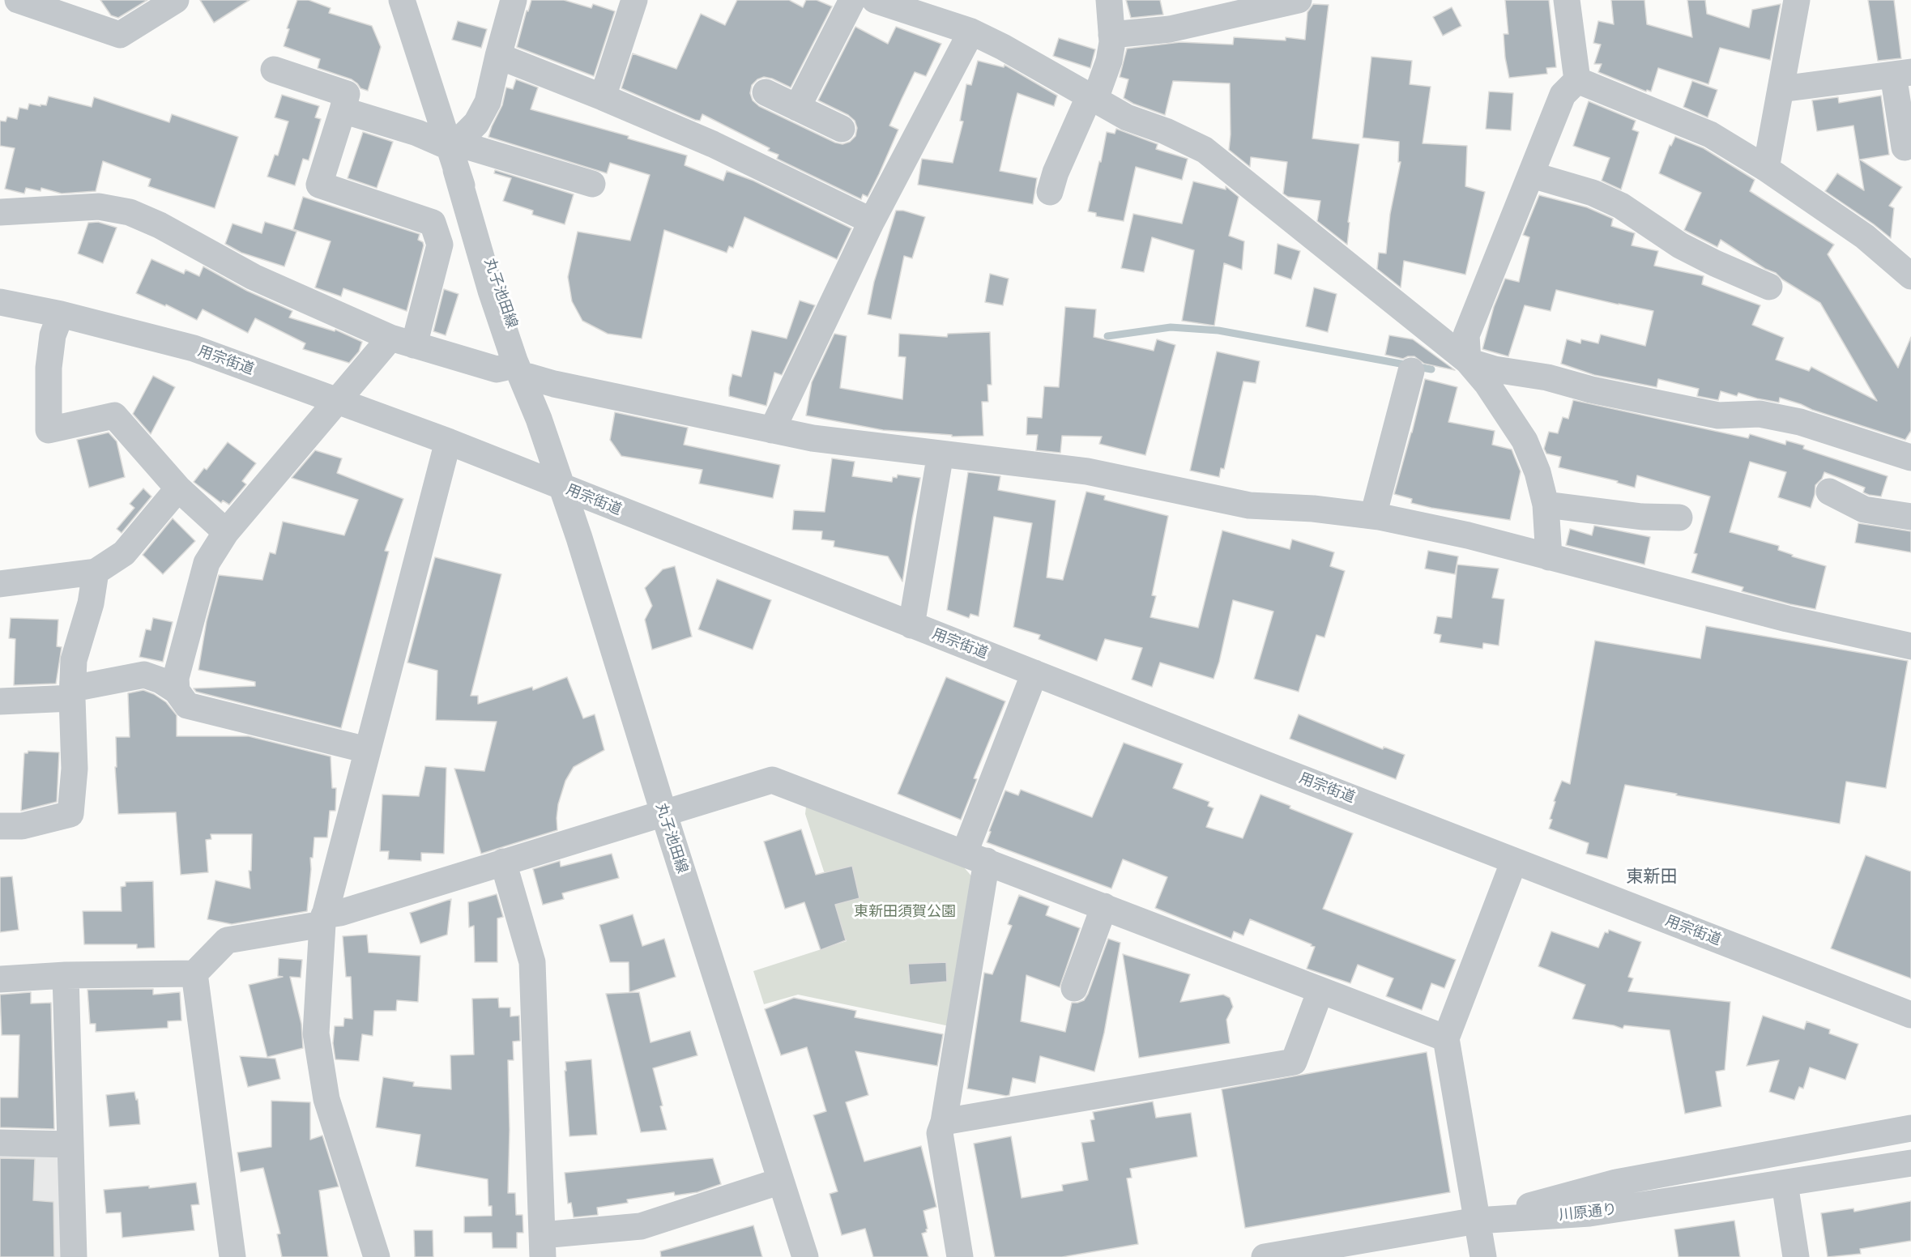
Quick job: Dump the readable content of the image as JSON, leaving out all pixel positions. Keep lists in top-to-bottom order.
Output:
{
  "streets": {
    "street": ["丸子池田線", "用宗街道", "川原通り"]
  },
  "crossings": [
    ["丸子池田線", "用宗街道"]
  ],
  "districts": ["東新田"],
  "parks": ["東新田須賀公園"]
}
